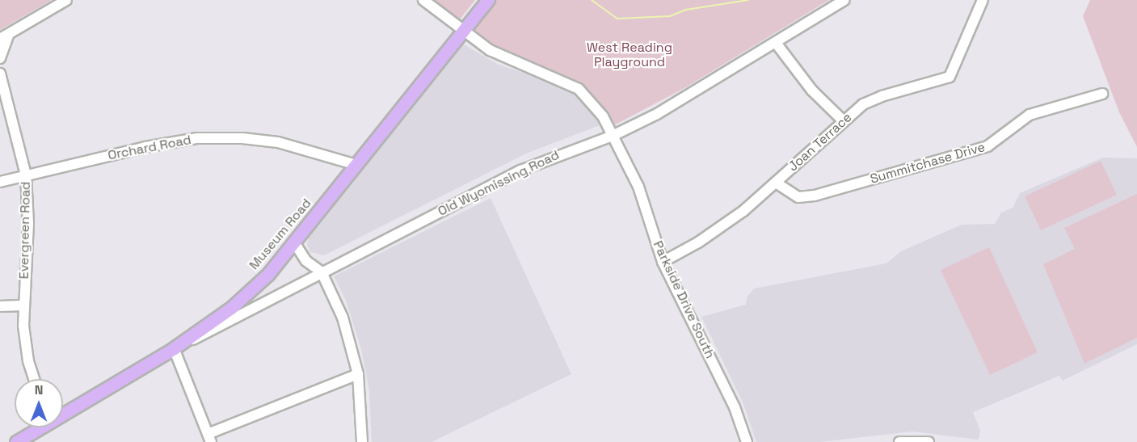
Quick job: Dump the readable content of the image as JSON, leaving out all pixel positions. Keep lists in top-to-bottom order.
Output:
{
  "streets": {
    "main road": ["Museum Road"],
    "street": [
      "Joan Terrace",
      "Orchard Road",
      "Summitchase Drive",
      "Old Wyomissing Road",
      "Evergreen Road",
      "Parkside Drive South"
    ]
  },
  "crossings": [
    ["Joan Terrace", "Summitchase Drive"],
    ["Joan Terrace", "Parkside Drive South"],
    ["Orchard Road", "Evergreen Road"],
    ["Orchard Road", "Museum Road"],
    ["Old Wyomissing Road", "Museum Road"],
    ["Old Wyomissing Road", "Parkside Drive South"],
    ["Museum Road", "Parkside Drive South"]
  ],
  "parks": ["West Reading Playground"],
  "north": "top"
}
